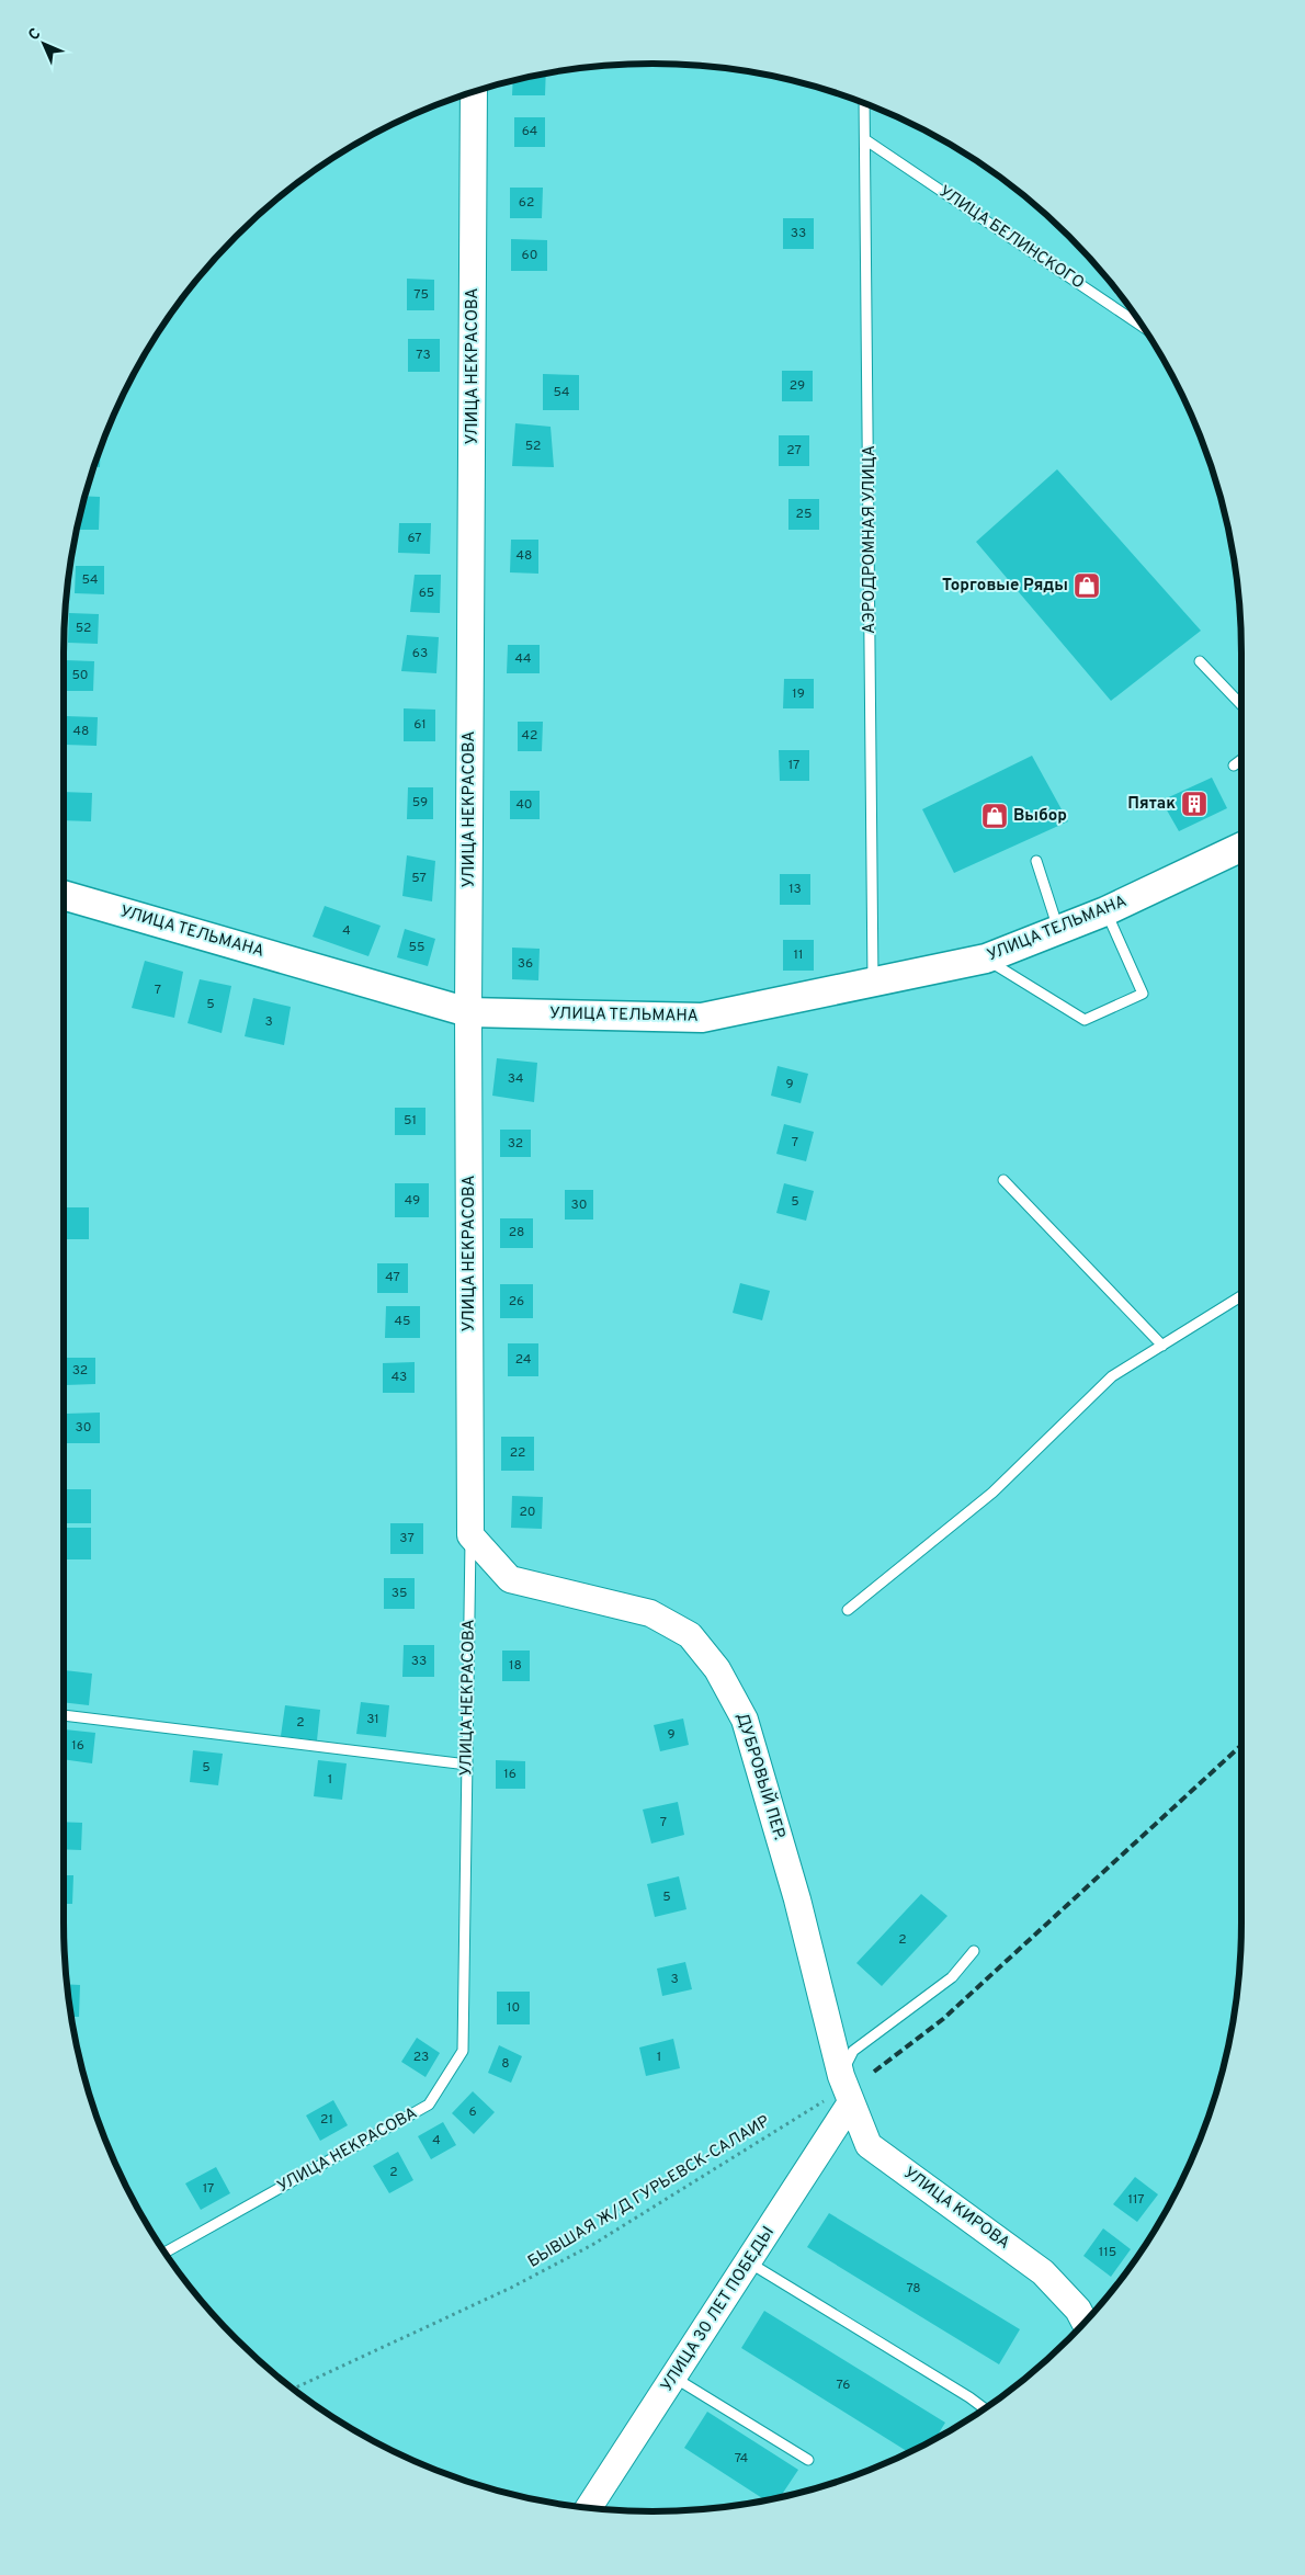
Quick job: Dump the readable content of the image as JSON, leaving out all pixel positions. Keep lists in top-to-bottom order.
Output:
{
  "streets": {
    "main road": ["УЛИЦА ТЕЛЬМАНА"],
    "street": [
      "УЛИЦА НЕКРАСОВА",
      "ДУБРОВЫЙ ПЕР.",
      "УЛИЦА КИРОВА",
      "УЛИЦА 30 ЛЕТ ПОБЕДЫ"
    ],
    "lane": ["УЛИЦА БЕЛИНСКОГО", "АЭРОДРОМНАЯ УЛИЦА"],
    "path": ["БЫВШАЯ Ж/Д ГУРЬЕВСК-САЛАИР"]
  },
  "crossings": [
    ["УЛИЦА БЕЛИНСКОГО", "АЭРОДРОМНАЯ УЛИЦА"],
    ["УЛИЦА НЕКРАСОВА", "УЛИЦА ТЕЛЬМАНА"],
    ["УЛИЦА НЕКРАСОВА", "ДУБРОВЫЙ ПЕР."],
    ["АЭРОДРОМНАЯ УЛИЦА", "УЛИЦА ТЕЛЬМАНА"],
    ["ДУБРОВЫЙ ПЕР.", "БЫВШАЯ Ж/Д ГУРЬЕВСК-САЛАИР"],
    ["ДУБРОВЫЙ ПЕР.", "УЛИЦА КИРОВА"],
    ["ДУБРОВЫЙ ПЕР.", "УЛИЦА 30 ЛЕТ ПОБЕДЫ"],
    ["БЫВШАЯ Ж/Д ГУРЬЕВСК-САЛАИР", "УЛИЦА КИРОВА"],
    ["БЫВШАЯ Ж/Д ГУРЬЕВСК-САЛАИР", "УЛИЦА 30 ЛЕТ ПОБЕДЫ"],
    ["УЛИЦА КИРОВА", "УЛИЦА 30 ЛЕТ ПОБЕДЫ"]
  ],
  "places": {
    "shop": ["Торговые Ряды", "Выбор"],
    "building": ["Пятак"]
  },
  "house_numbers": [
    "64",
    "62",
    "33",
    "60",
    "75",
    "73",
    "29",
    "54",
    "52",
    "27",
    "25",
    "67",
    "48",
    "54",
    "65",
    "52",
    "63",
    "44",
    "50",
    "19",
    "61",
    "48",
    "42",
    "17",
    "59",
    "40",
    "57",
    "13",
    "4",
    "55",
    "11",
    "36",
    "7",
    "5",
    "3",
    "34",
    "9",
    "51",
    "7",
    "32",
    "49",
    "5",
    "30",
    "28",
    "47",
    "26",
    "45",
    "24",
    "32",
    "43",
    "30",
    "22",
    "20",
    "37",
    "35",
    "33",
    "18",
    "31",
    "2",
    "9",
    "16",
    "5",
    "16",
    "1",
    "7",
    "5",
    "2",
    "3",
    "10",
    "23",
    "1",
    "8",
    "6",
    "21",
    "4",
    "2",
    "17",
    "117",
    "115",
    "78",
    "76",
    "74"
  ],
  "north": "top left"
}
